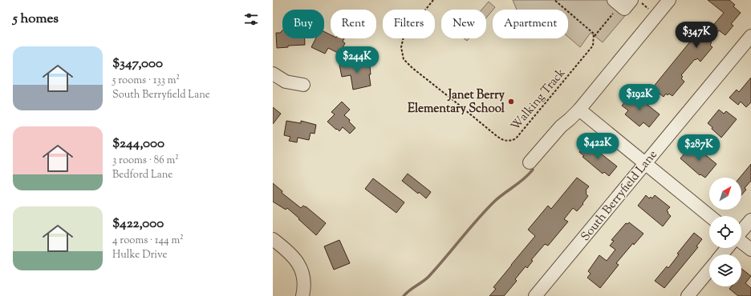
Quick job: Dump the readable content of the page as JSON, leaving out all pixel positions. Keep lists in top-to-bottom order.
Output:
{
  "streets": {
    "street": ["South Berryfield Lane"],
    "path": ["Walking Track"]
  },
  "places": ["Janet Berry Elementary School"],
  "north": "top right",
  "page": {
    "heading": "5 homes",
    "chip": [
      "Buy",
      "Rent",
      "Filters",
      "New",
      "Apartment"
    ],
    "price": [
      "$347K",
      "$244K",
      "$192K",
      "$422K",
      "$287K"
    ],
    "list": [
      {
        "name": "$347,000",
        "note": "5 rooms · 133 m² · South Berryfield Lane"
      },
      {
        "name": "$244,000",
        "note": "3 rooms · 86 m² · Bedford Lane"
      },
      {
        "name": "$422,000",
        "note": "4 rooms · 144 m² · Hulke Drive"
      }
    ]
  }
}
